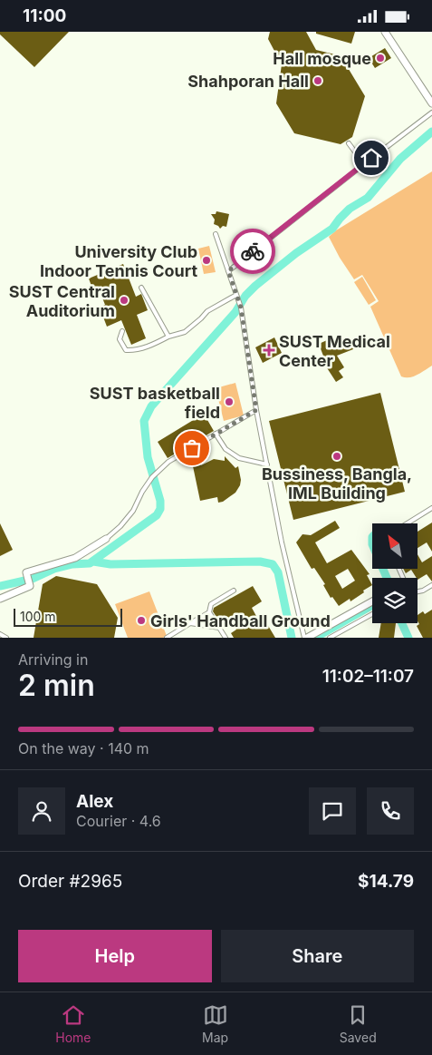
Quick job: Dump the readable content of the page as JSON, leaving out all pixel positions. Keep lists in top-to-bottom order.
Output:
{
  "places": {
    "other": [
      "Hall mosque",
      "Shahporan Hall",
      "University Club Indoor Tennis Court",
      "SUST Central Auditorium",
      "SUST basketball field",
      "Bussiness, Bangla, IML Building",
      "Girls' Handball Ground"
    ],
    "health": ["SUST Medical Center"]
  },
  "scale_bar": "100 m",
  "north": "top left",
  "page": {
    "status": "11:00",
    "scale": "100 m",
    "heading": ["2 min", "Arriving in", "11:02–11:07"],
    "panel": [
      "Alex",
      "Courier · 4.6",
      "Order #2965",
      "$14.79"
    ],
    "bar": "On the way · 140 m",
    "buttons": ["Help", "Share"],
    "tabs": ["Home", "Map", "Saved"]
  }
}
